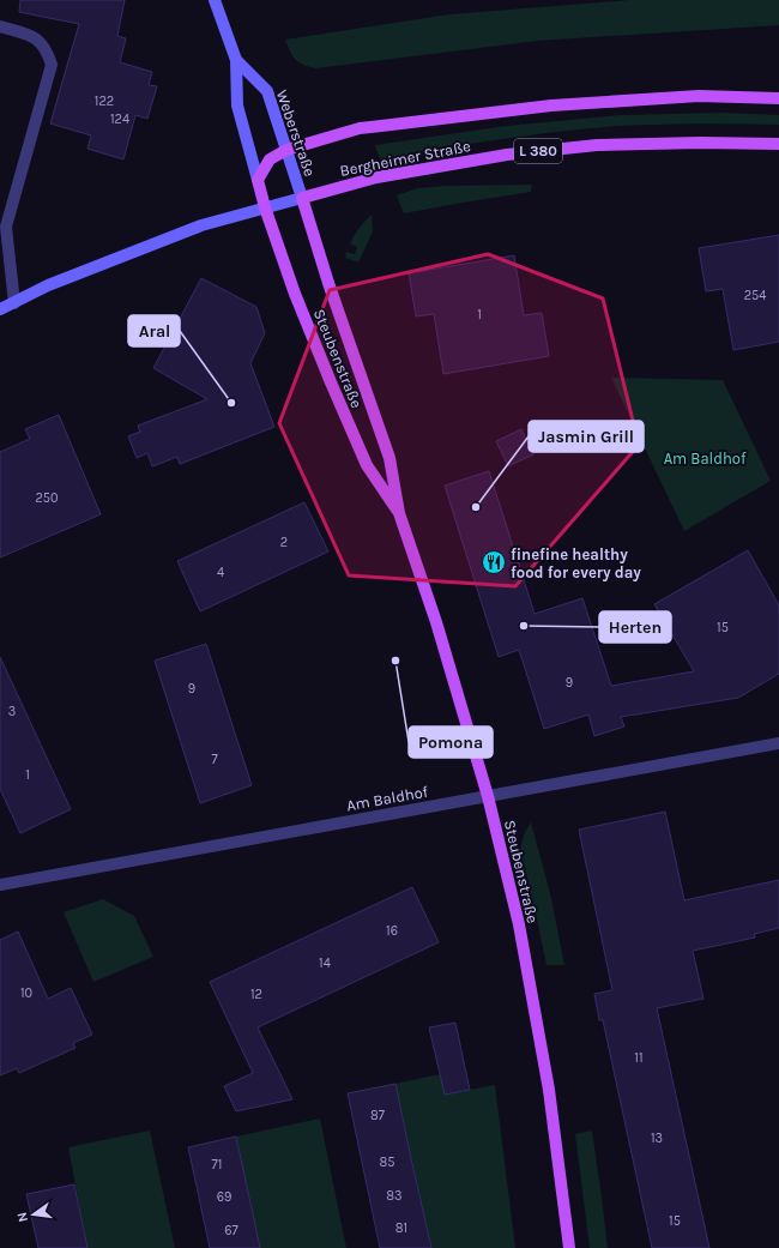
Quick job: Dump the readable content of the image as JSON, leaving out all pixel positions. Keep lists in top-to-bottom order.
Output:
{
  "streets": {
    "main road": [
      "Weberstraße",
      "L 380",
      "Bergheimer Straße",
      "Steubenstraße"
    ],
    "street": ["Am Baldhof"]
  },
  "crossings": [
    ["Weberstraße", "Bergheimer Straße"],
    ["Weberstraße", "Steubenstraße"],
    ["Bergheimer Straße", "Steubenstraße"],
    ["Steubenstraße", "Am Baldhof"]
  ],
  "parks": ["Am Baldhof"],
  "places": {
    "other": [
      "Aral",
      "Jasmin Grill",
      "Herten",
      "Pomona"
    ],
    "restaurant": ["finefine healthy food for every day"]
  },
  "house_numbers": [
    "122",
    "124",
    "254",
    "1",
    "250",
    "2",
    "4",
    "15",
    "9",
    "9",
    "3",
    "7",
    "1",
    "16",
    "14",
    "10",
    "12",
    "11",
    "87",
    "13",
    "85",
    "71",
    "83",
    "69",
    "15",
    "81",
    "67"
  ],
  "north": "left"
}
